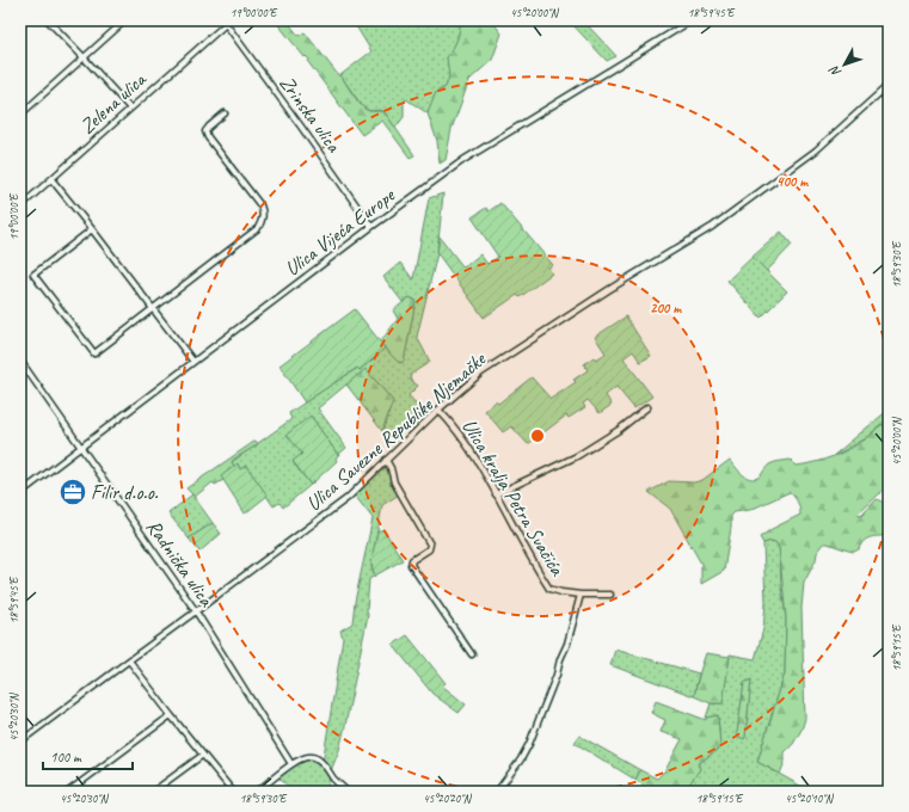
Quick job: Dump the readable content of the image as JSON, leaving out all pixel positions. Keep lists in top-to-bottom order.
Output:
{
  "streets": {
    "street": [
      "Zelena ulica",
      "Zrinska ulica",
      "Ulica Vijeća Europe",
      "Ulica Savezne Republike Njemačke",
      "Ulica kralja Petra Svačića",
      "Radnička ulica"
    ]
  },
  "crossings": [
    ["Zelena ulica", "Zrinska ulica"],
    ["Zrinska ulica", "Ulica Vijeća Europe"],
    ["Ulica Vijeća Europe", "Radnička ulica"],
    ["Ulica Savezne Republike Njemačke", "Ulica kralja Petra Svačića"],
    ["Ulica Savezne Republike Njemačke", "Radnička ulica"]
  ],
  "places": {
    "office": ["Filir d.o.o."]
  },
  "scale_bar": "100 m",
  "north": "bottom left",
  "coordinates": [
    "19°00'00\"E",
    "45°20'00\"N",
    "18°59'45\"E",
    "18°59'30\"E",
    "18°59'15\"E",
    "45°20'30\"N",
    "45°20'20\"N",
    "45°20'10\"N"
  ],
  "rings": ["400 m", "200 m"]
}
